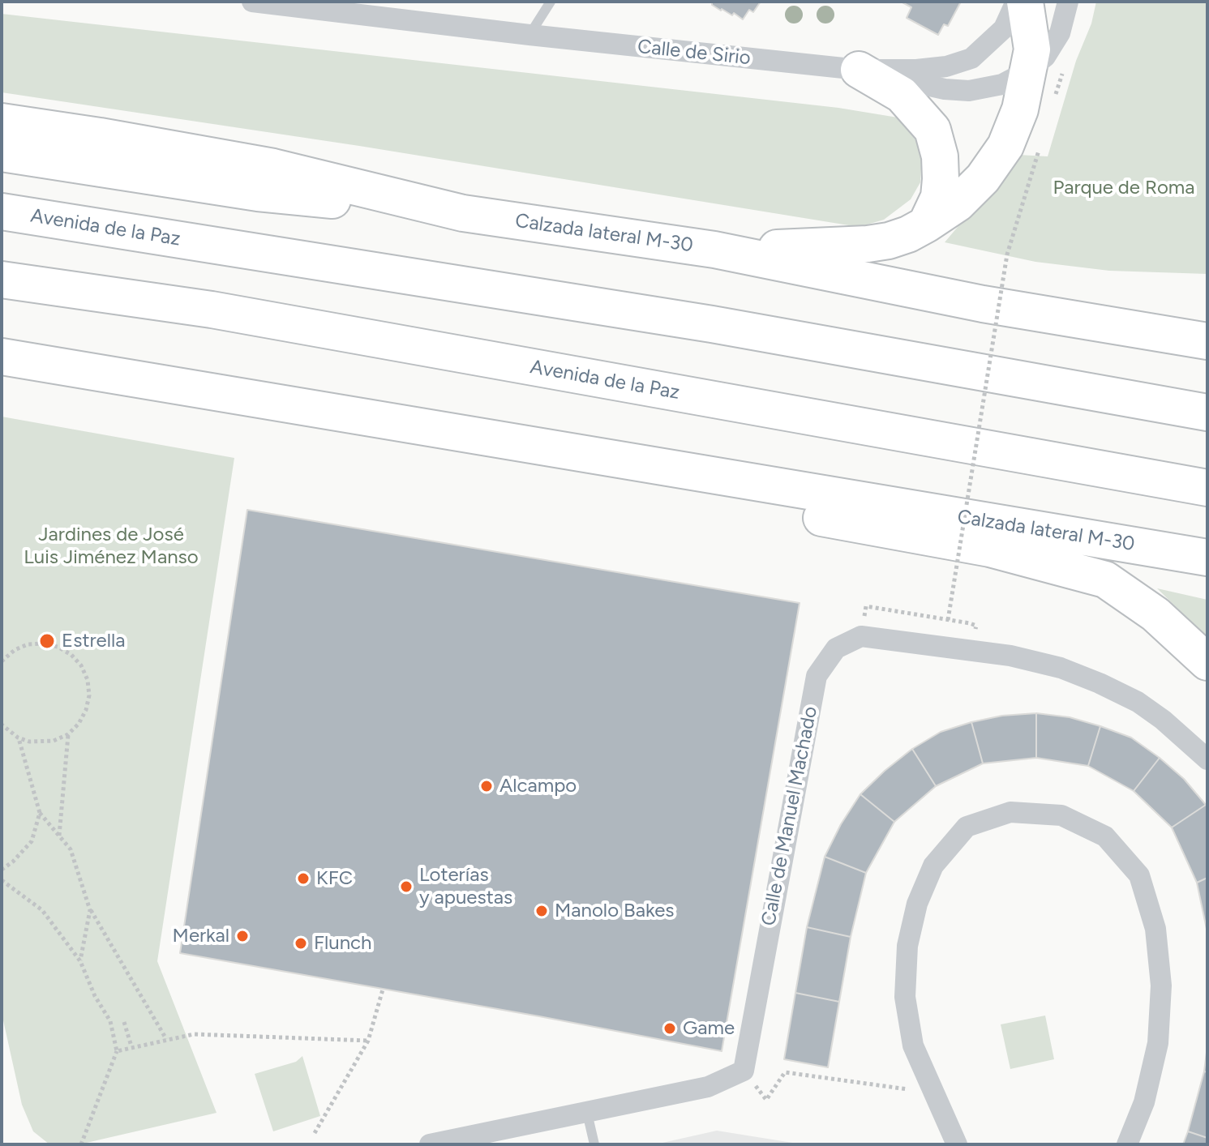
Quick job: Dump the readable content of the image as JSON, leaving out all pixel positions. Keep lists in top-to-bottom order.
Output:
{
  "streets": {
    "highway": ["Avenida de la Paz", "Calzada lateral M-30"],
    "street": ["Calle de Sirio", "Calle de Manuel Machado"]
  },
  "parks": ["Parque de Roma", "Jardines de José Luis Jiménez Manso"],
  "places": [
    "Estrella",
    "Alcampo",
    "KFC",
    "Loterías y apuestas",
    "Manolo Bakes",
    "Merkal",
    "Flunch",
    "Game"
  ]
}
